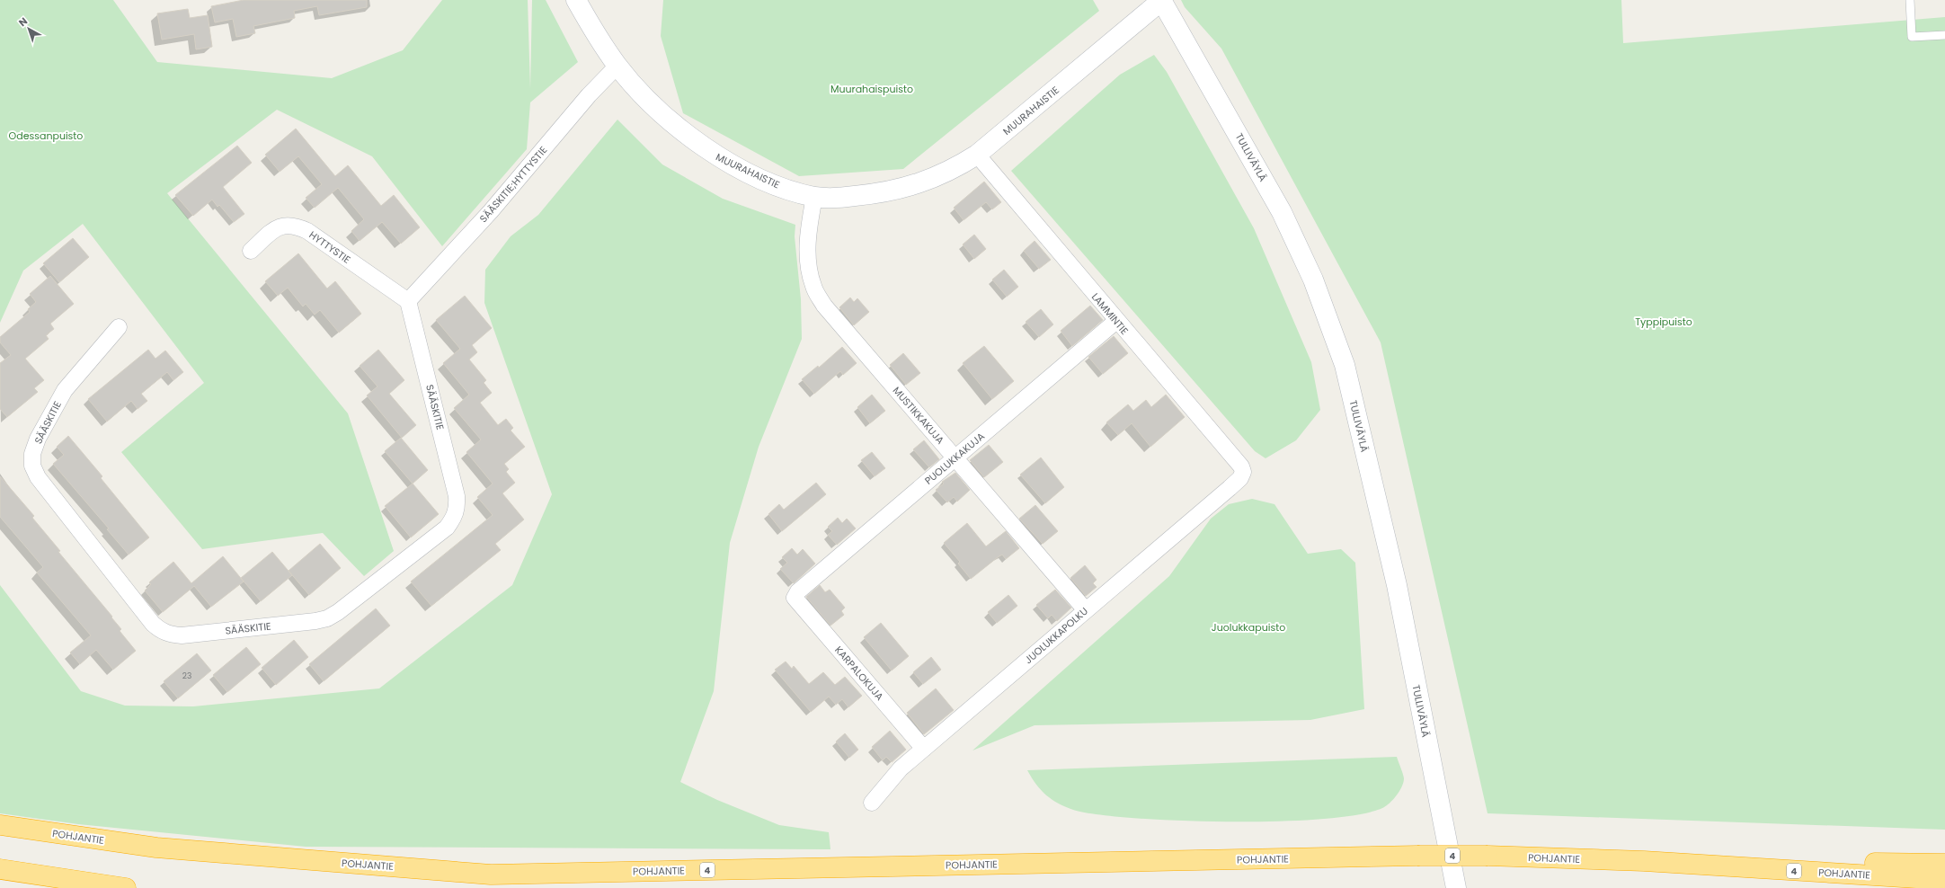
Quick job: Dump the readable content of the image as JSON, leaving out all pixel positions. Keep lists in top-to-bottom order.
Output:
{
  "streets": {
    "highway": ["POHJANTIE", "4"],
    "main road": ["MUURAHAISTIE", "TULLIVÄYLÄ"],
    "street": [
      "SÄÄSKITIE;HYTTYSTIE",
      "HYTTYSTIE",
      "LAMMINTIE",
      "SÄÄSKITIE",
      "MUSTIKKAKUJA",
      "PUOLUKKAKUJA",
      "JUOLUKKAPOLKU",
      "KARPALOKUJA"
    ]
  },
  "crossings": [
    ["MUURAHAISTIE", "TULLIVÄYLÄ"],
    ["MUURAHAISTIE", "SÄÄSKITIE;HYTTYSTIE"],
    ["MUURAHAISTIE", "LAMMINTIE"],
    ["MUURAHAISTIE", "MUSTIKKAKUJA"],
    ["SÄÄSKITIE;HYTTYSTIE", "HYTTYSTIE"],
    ["SÄÄSKITIE;HYTTYSTIE", "SÄÄSKITIE"],
    ["HYTTYSTIE", "SÄÄSKITIE"],
    ["LAMMINTIE", "PUOLUKKAKUJA"],
    ["LAMMINTIE", "JUOLUKKAPOLKU"],
    ["MUSTIKKAKUJA", "PUOLUKKAKUJA"],
    ["MUSTIKKAKUJA", "JUOLUKKAPOLKU"],
    ["PUOLUKKAKUJA", "KARPALOKUJA"],
    ["JUOLUKKAPOLKU", "KARPALOKUJA"]
  ],
  "parks": [
    "Muurahaispuisto",
    "Odessanpuisto",
    "Typpipuisto",
    "Juolukkapuisto"
  ],
  "house_numbers": ["23"],
  "north": "top left"
}
